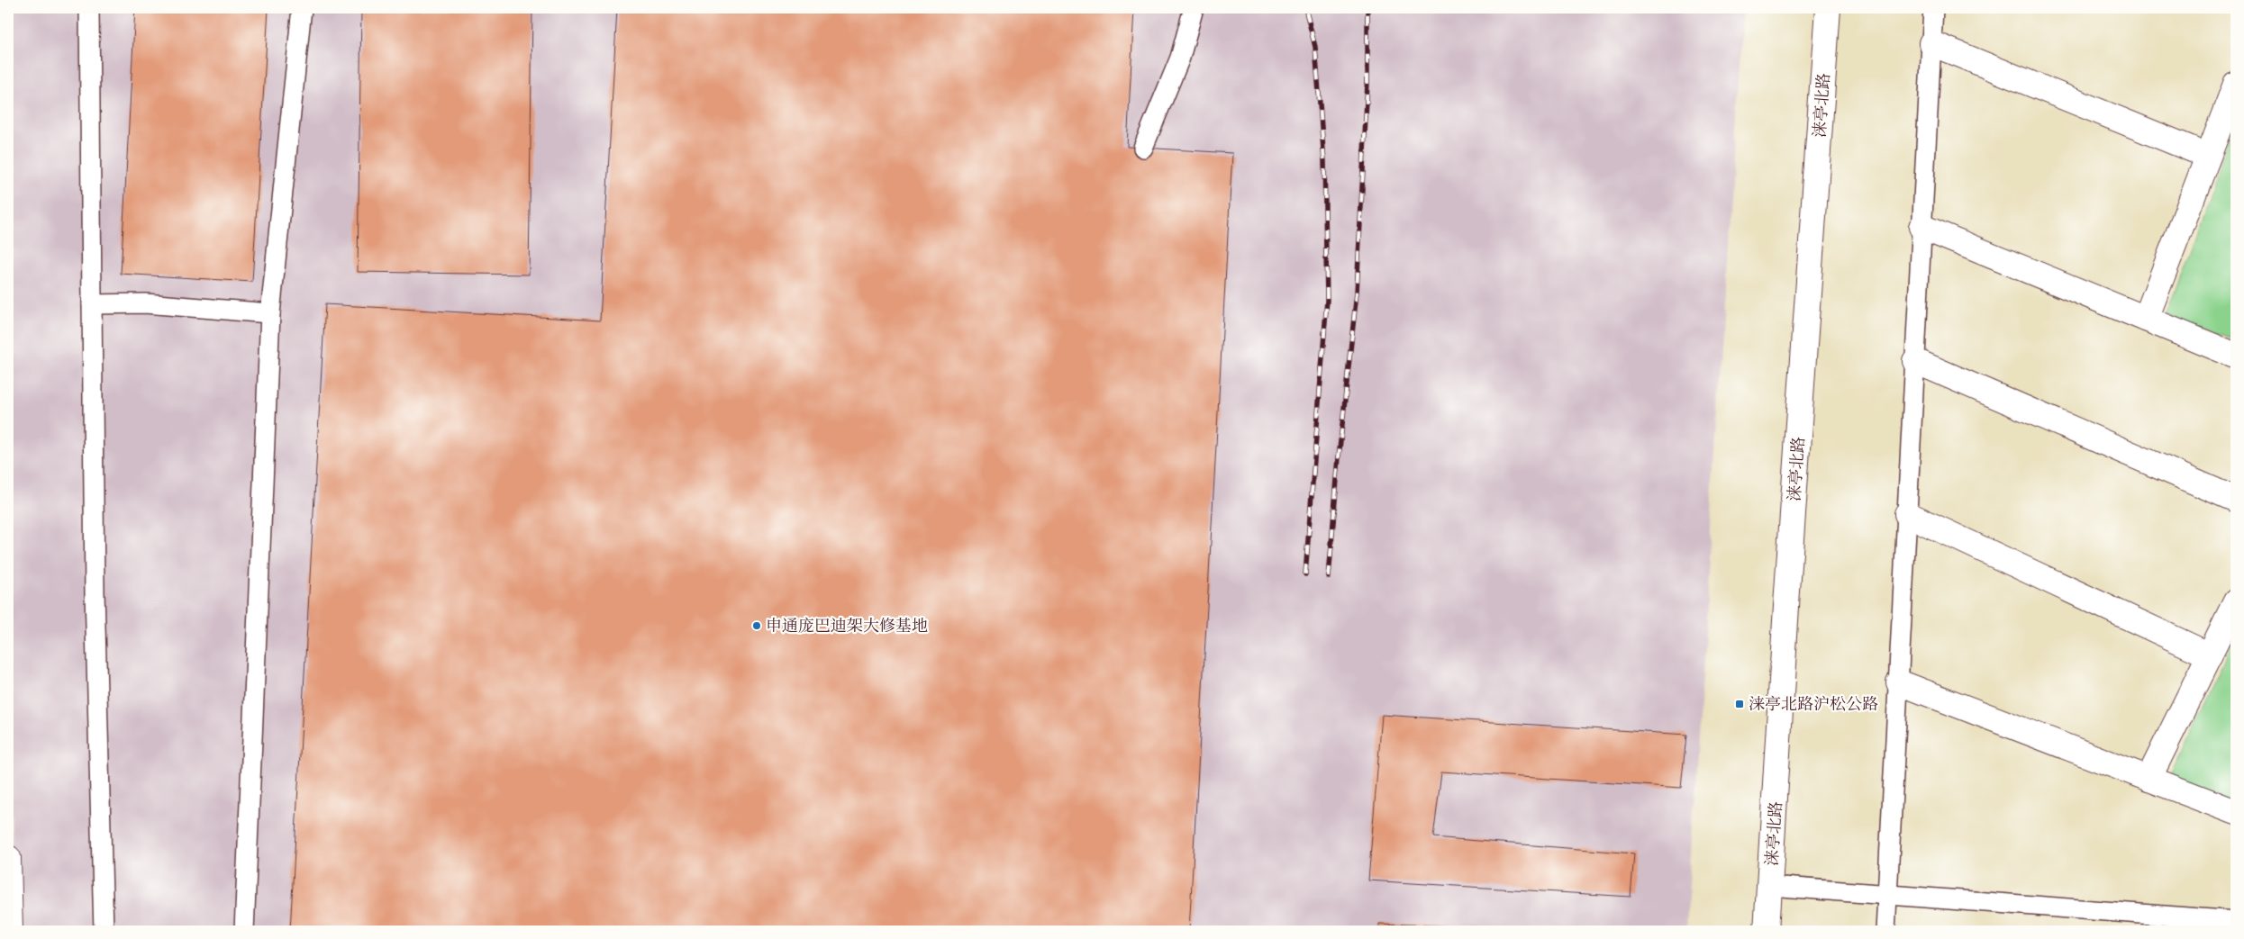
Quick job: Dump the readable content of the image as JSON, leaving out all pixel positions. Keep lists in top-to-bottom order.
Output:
{
  "streets": {
    "main road": ["涞亭北路"]
  },
  "places": {
    "other": ["申通庞巴迪架大修基地"],
    "transit": ["涞亭北路沪松公路"]
  }
}
